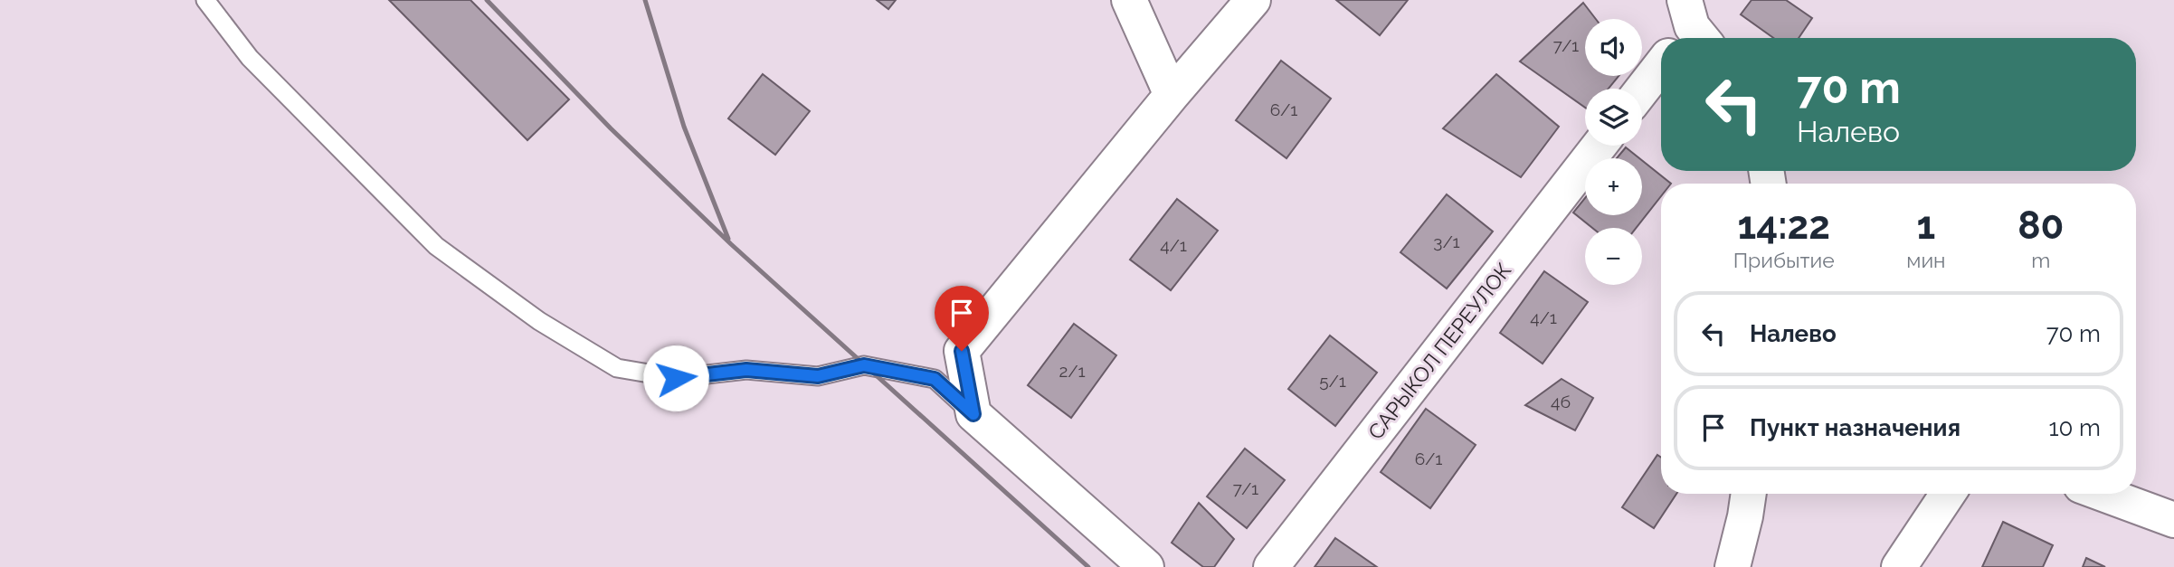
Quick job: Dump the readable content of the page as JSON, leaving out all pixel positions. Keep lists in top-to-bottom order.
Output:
{
  "streets": {
    "street": ["САРЫКОЛ ПЕРЕУЛОК"]
  },
  "house_numbers": [
    "7/1",
    "6/1",
    "3/1",
    "4/1",
    "4/1",
    "2/1",
    "5/1",
    "4б",
    "6/1",
    "7/1"
  ],
  "page": {
    "map_buttons": ["+", "−"],
    "turn": ["70 m", "Налево"],
    "eta": [
      "14:22",
      "Прибытие",
      "1",
      "мин",
      "80",
      "m"
    ],
    "list": [
      {
        "name": "Налево",
        "value": "70 m"
      },
      {
        "name": "Пункт назначения",
        "value": "10 m"
      }
    ]
  }
}
